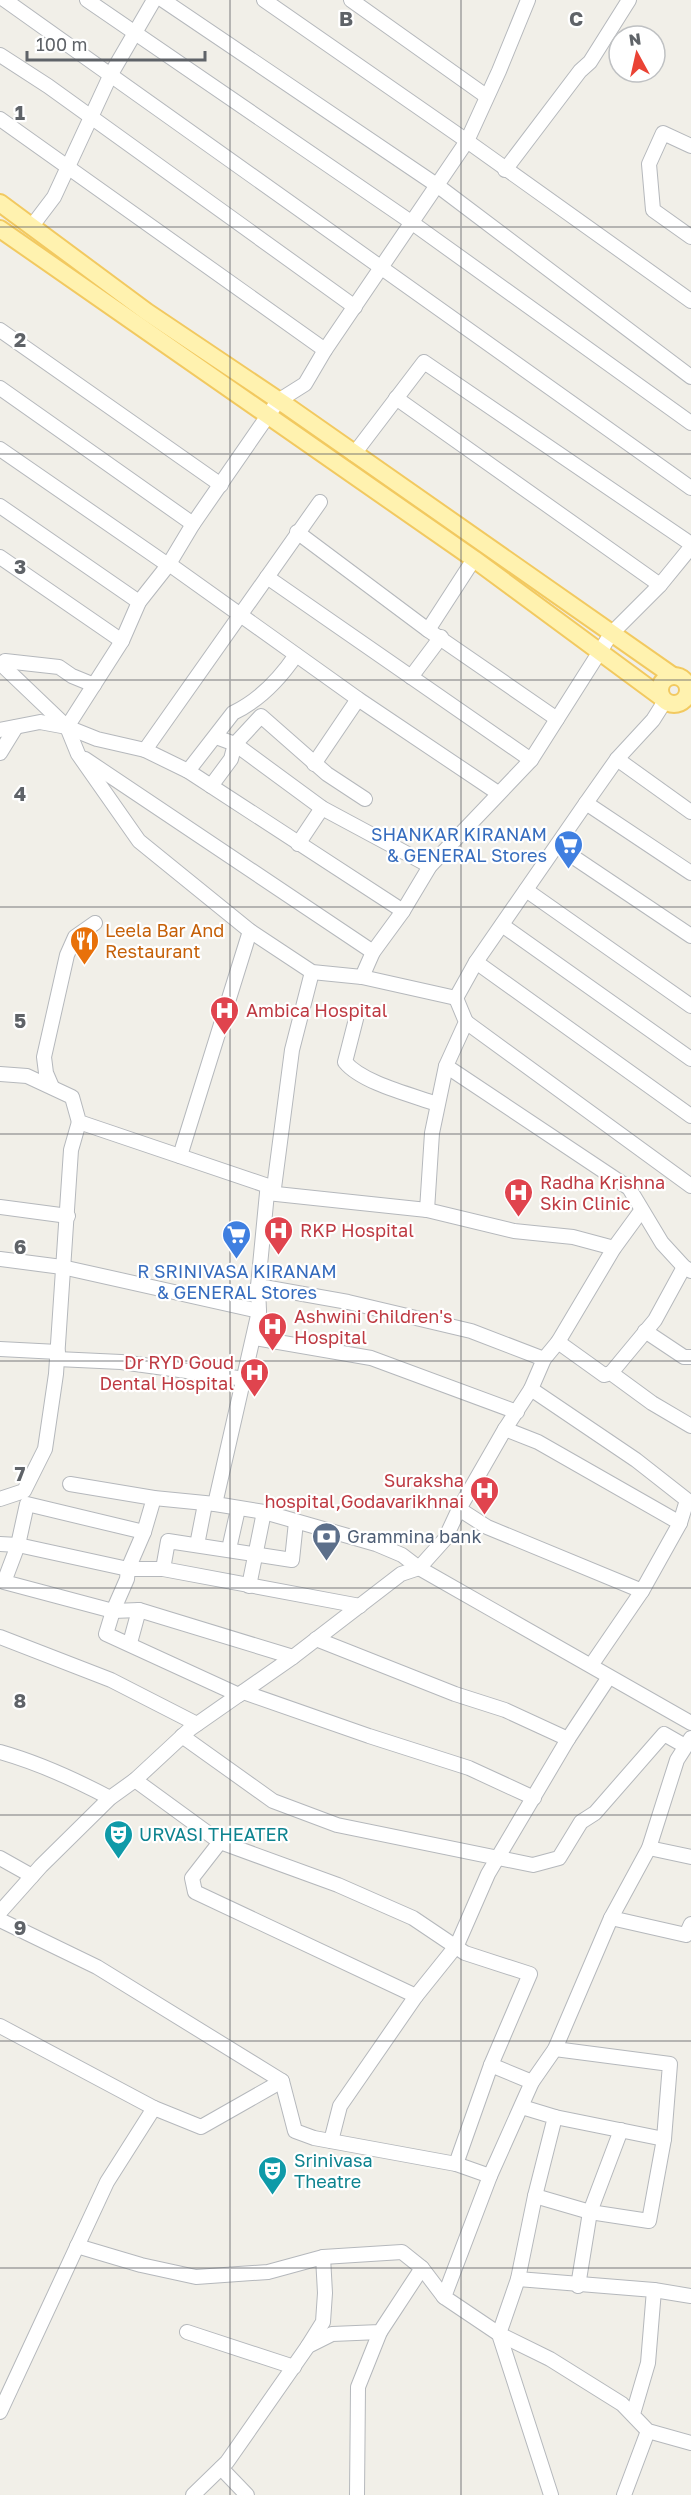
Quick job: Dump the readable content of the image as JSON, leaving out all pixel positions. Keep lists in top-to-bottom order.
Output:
{
  "places": {
    "supermarket": ["SHANKAR KIRANAM & GENERAL Stores", "R SRINIVASA KIRANAM & GENERAL Stores"],
    "restaurant": ["Leela Bar And Restaurant"],
    "hospital": [
      "Ambica Hospital",
      "Radha Krishna Skin Clinic",
      "RKP Hospital",
      "Ashwini Children's Hospital",
      "Dr RYD Goud Dental Hospital",
      "Suraksha hospital,Godavarikhnai"
    ],
    "bank": ["Grammina bank"],
    "theatre": ["URVASI THEATER", "Srinivasa Theatre"]
  },
  "scale_bar": "100 m",
  "north": "top",
  "grid": {
    "columns": ["B", "C"],
    "rows": [
      "1",
      "2",
      "3",
      "4",
      "5",
      "6",
      "7",
      "8",
      "9"
    ]
  }
}
